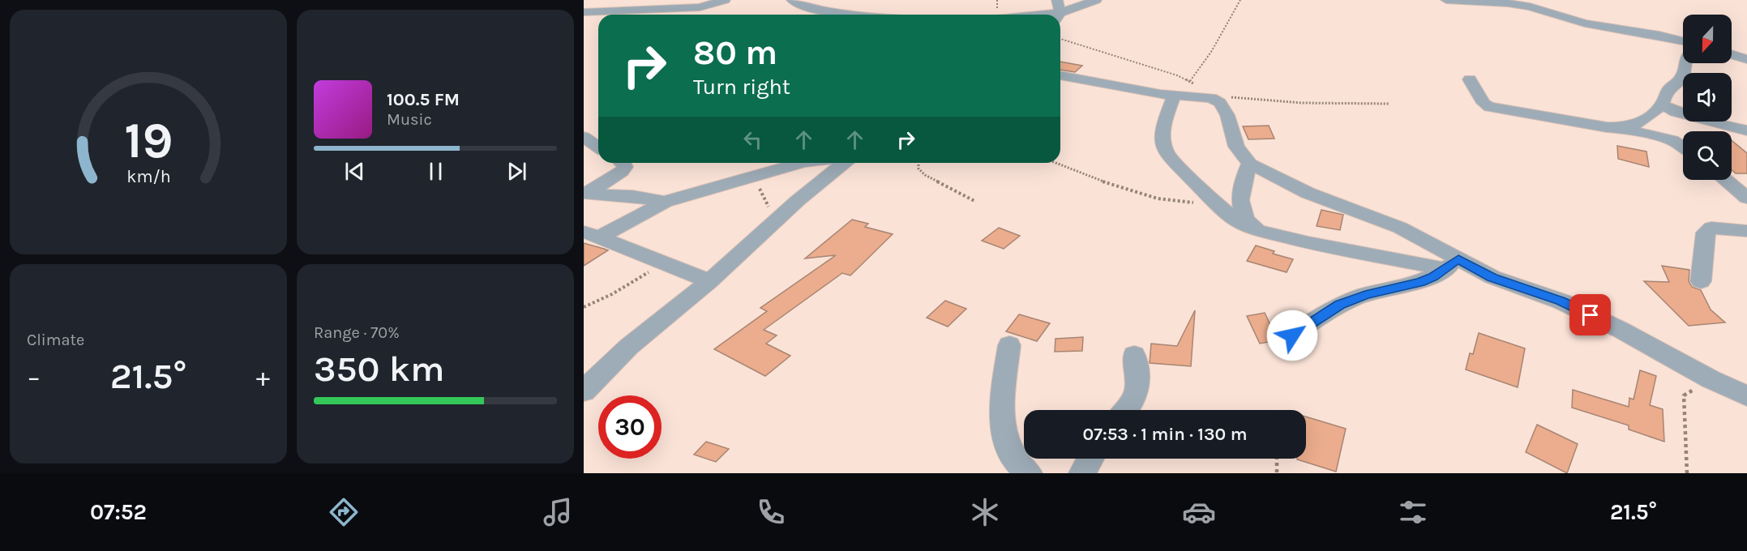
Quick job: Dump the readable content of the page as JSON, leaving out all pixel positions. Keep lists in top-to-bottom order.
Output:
{
  "north": "bottom",
  "page": {
    "turn": ["80 m", "Turn right"],
    "song": ["100.5 FM", "Music"],
    "tile": [
      "Climate",
      ["Range · 70%", "350 km"]
    ],
    "heat": ["−", "21.5°", "+"],
    "limit": "30",
    "trip": "07:53 · 1 min · 130 m",
    "tabs": ["07:52", "21.5°"],
    "gauge": ["19", "km/h"]
  }
}
